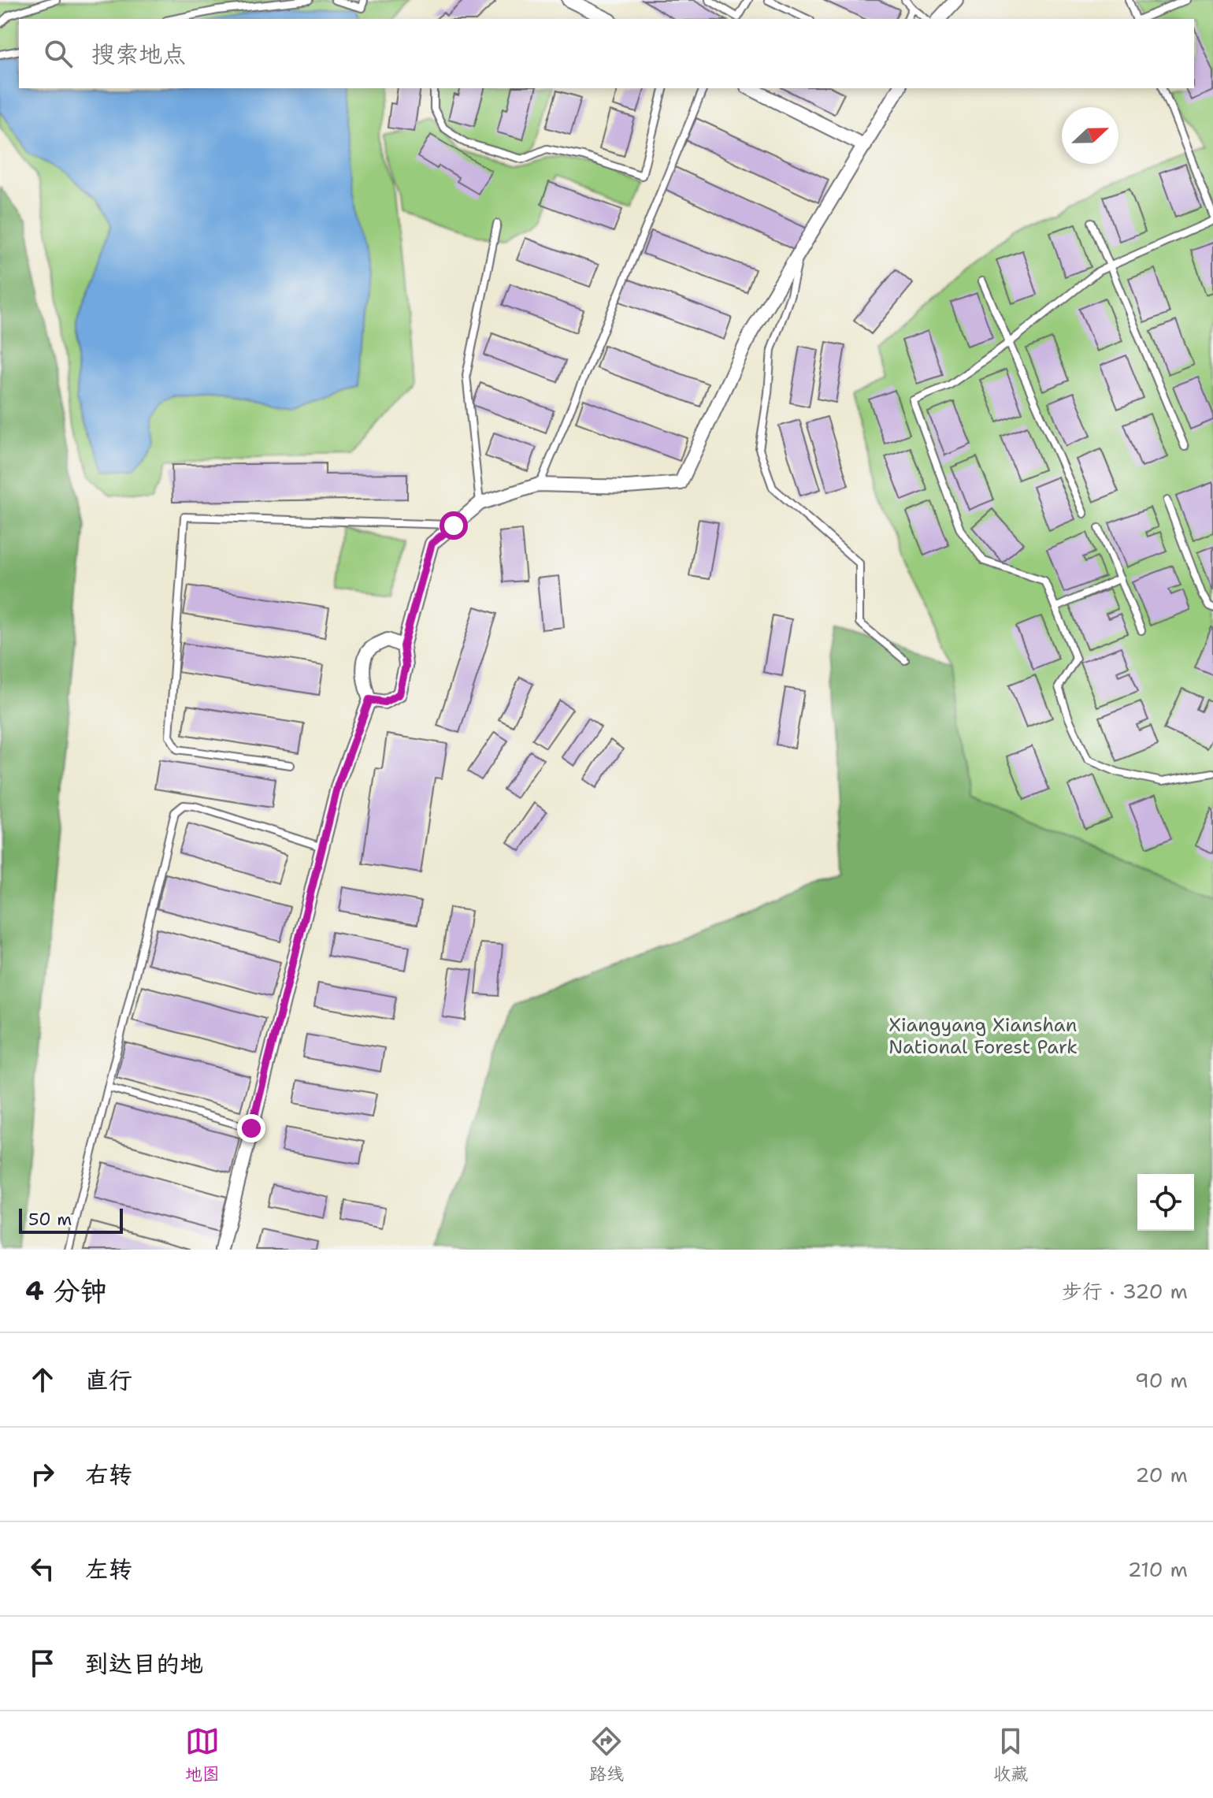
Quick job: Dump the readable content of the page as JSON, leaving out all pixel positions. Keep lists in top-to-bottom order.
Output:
{
  "parks": ["Xiangyang Xianshan National Forest Park"],
  "scale_bar": "50 m",
  "north": "right",
  "page": {
    "search": "搜索地点",
    "scale": "50 m",
    "heading": ["4 分钟", "步行 · 320 m"],
    "list": [
      ["直行", "90 m"],
      ["右转", "20 m"],
      ["左转", "210 m"],
      "到达目的地"
    ],
    "nav": ["地图", "路线", "收藏"]
  }
}
